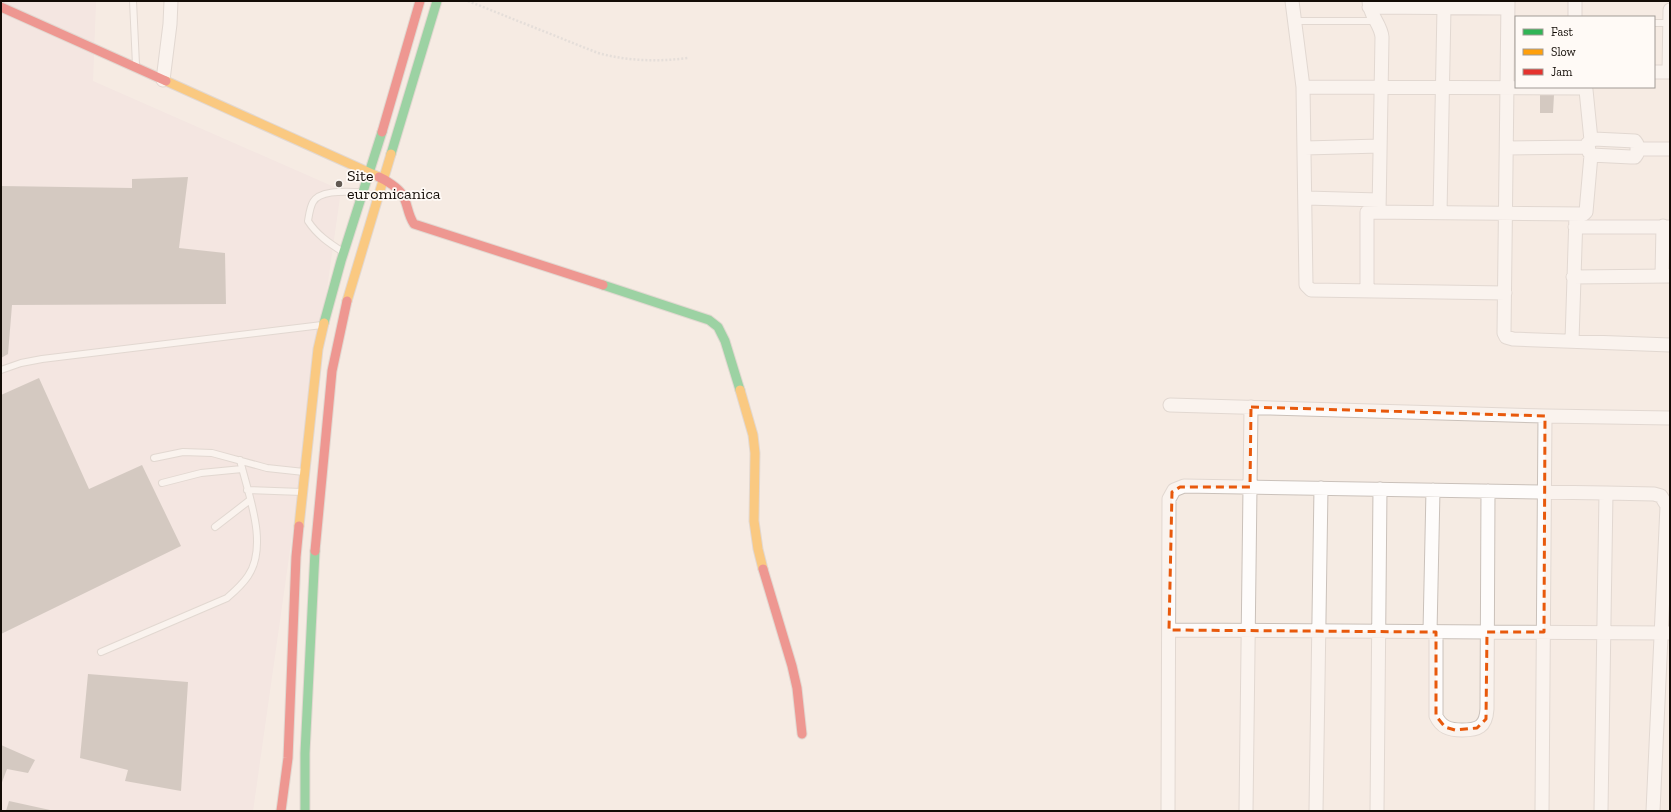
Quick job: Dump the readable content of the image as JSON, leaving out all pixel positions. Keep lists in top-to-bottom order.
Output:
{
  "places": ["Site euromicanica"],
  "legend": ["Fast", "Slow", "Jam"]
}
